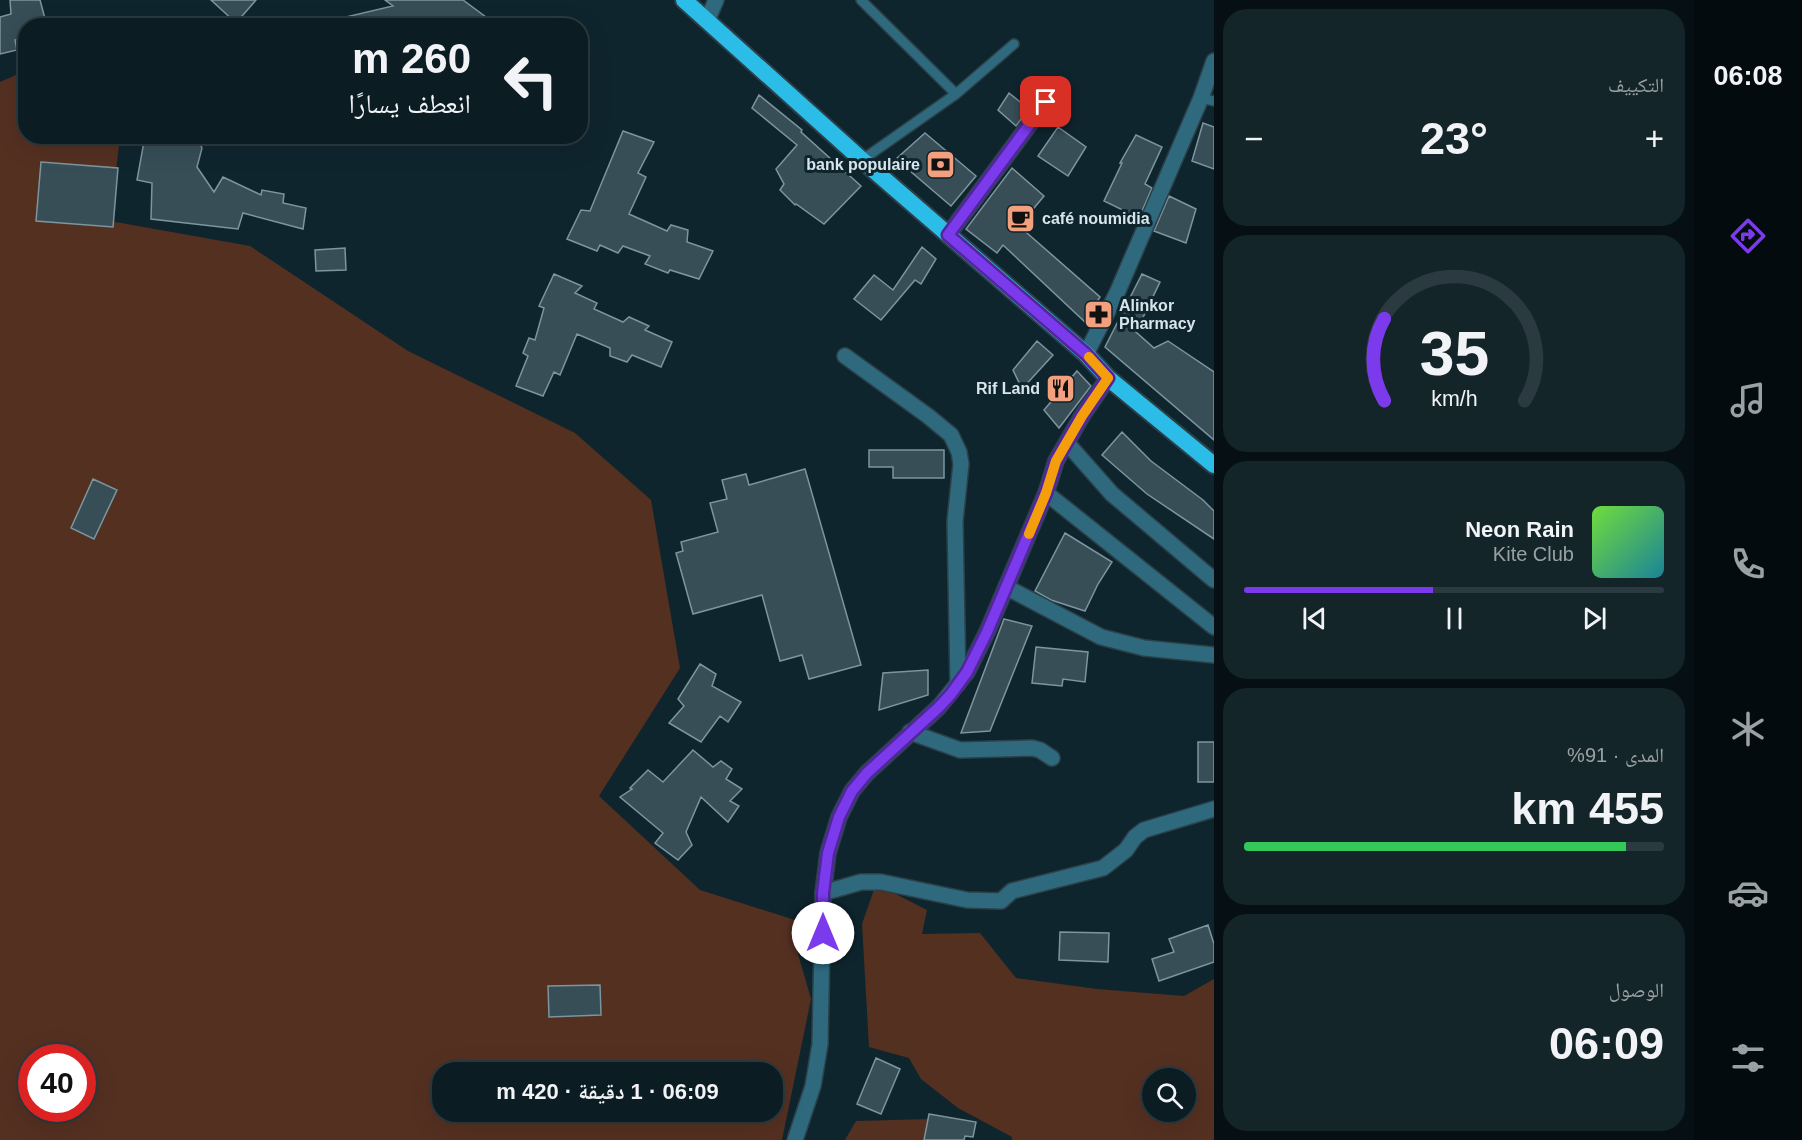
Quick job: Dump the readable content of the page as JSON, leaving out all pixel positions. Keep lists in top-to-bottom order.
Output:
{
  "places": {
    "bank": ["bank populaire"],
    "cafe": ["café noumidia"],
    "pharmacy": ["Alinkor Pharmacy"],
    "restaurant": ["Rif Land"]
  },
  "page": {
    "tabs": "06:08",
    "tile": [
      "التكييف",
      ["المدى · 91%", "455 km"],
      ["الوصول", "06:09"]
    ],
    "turn": ["260 m", "انعطف يسارًا"],
    "heat": ["−", "23°", "+"],
    "song": ["Neon Rain", "Kite Club"],
    "limit": "40",
    "trip": "06:09 · 1 دقيقة · 420 m",
    "gauge": ["35", "km/h"]
  }
}
